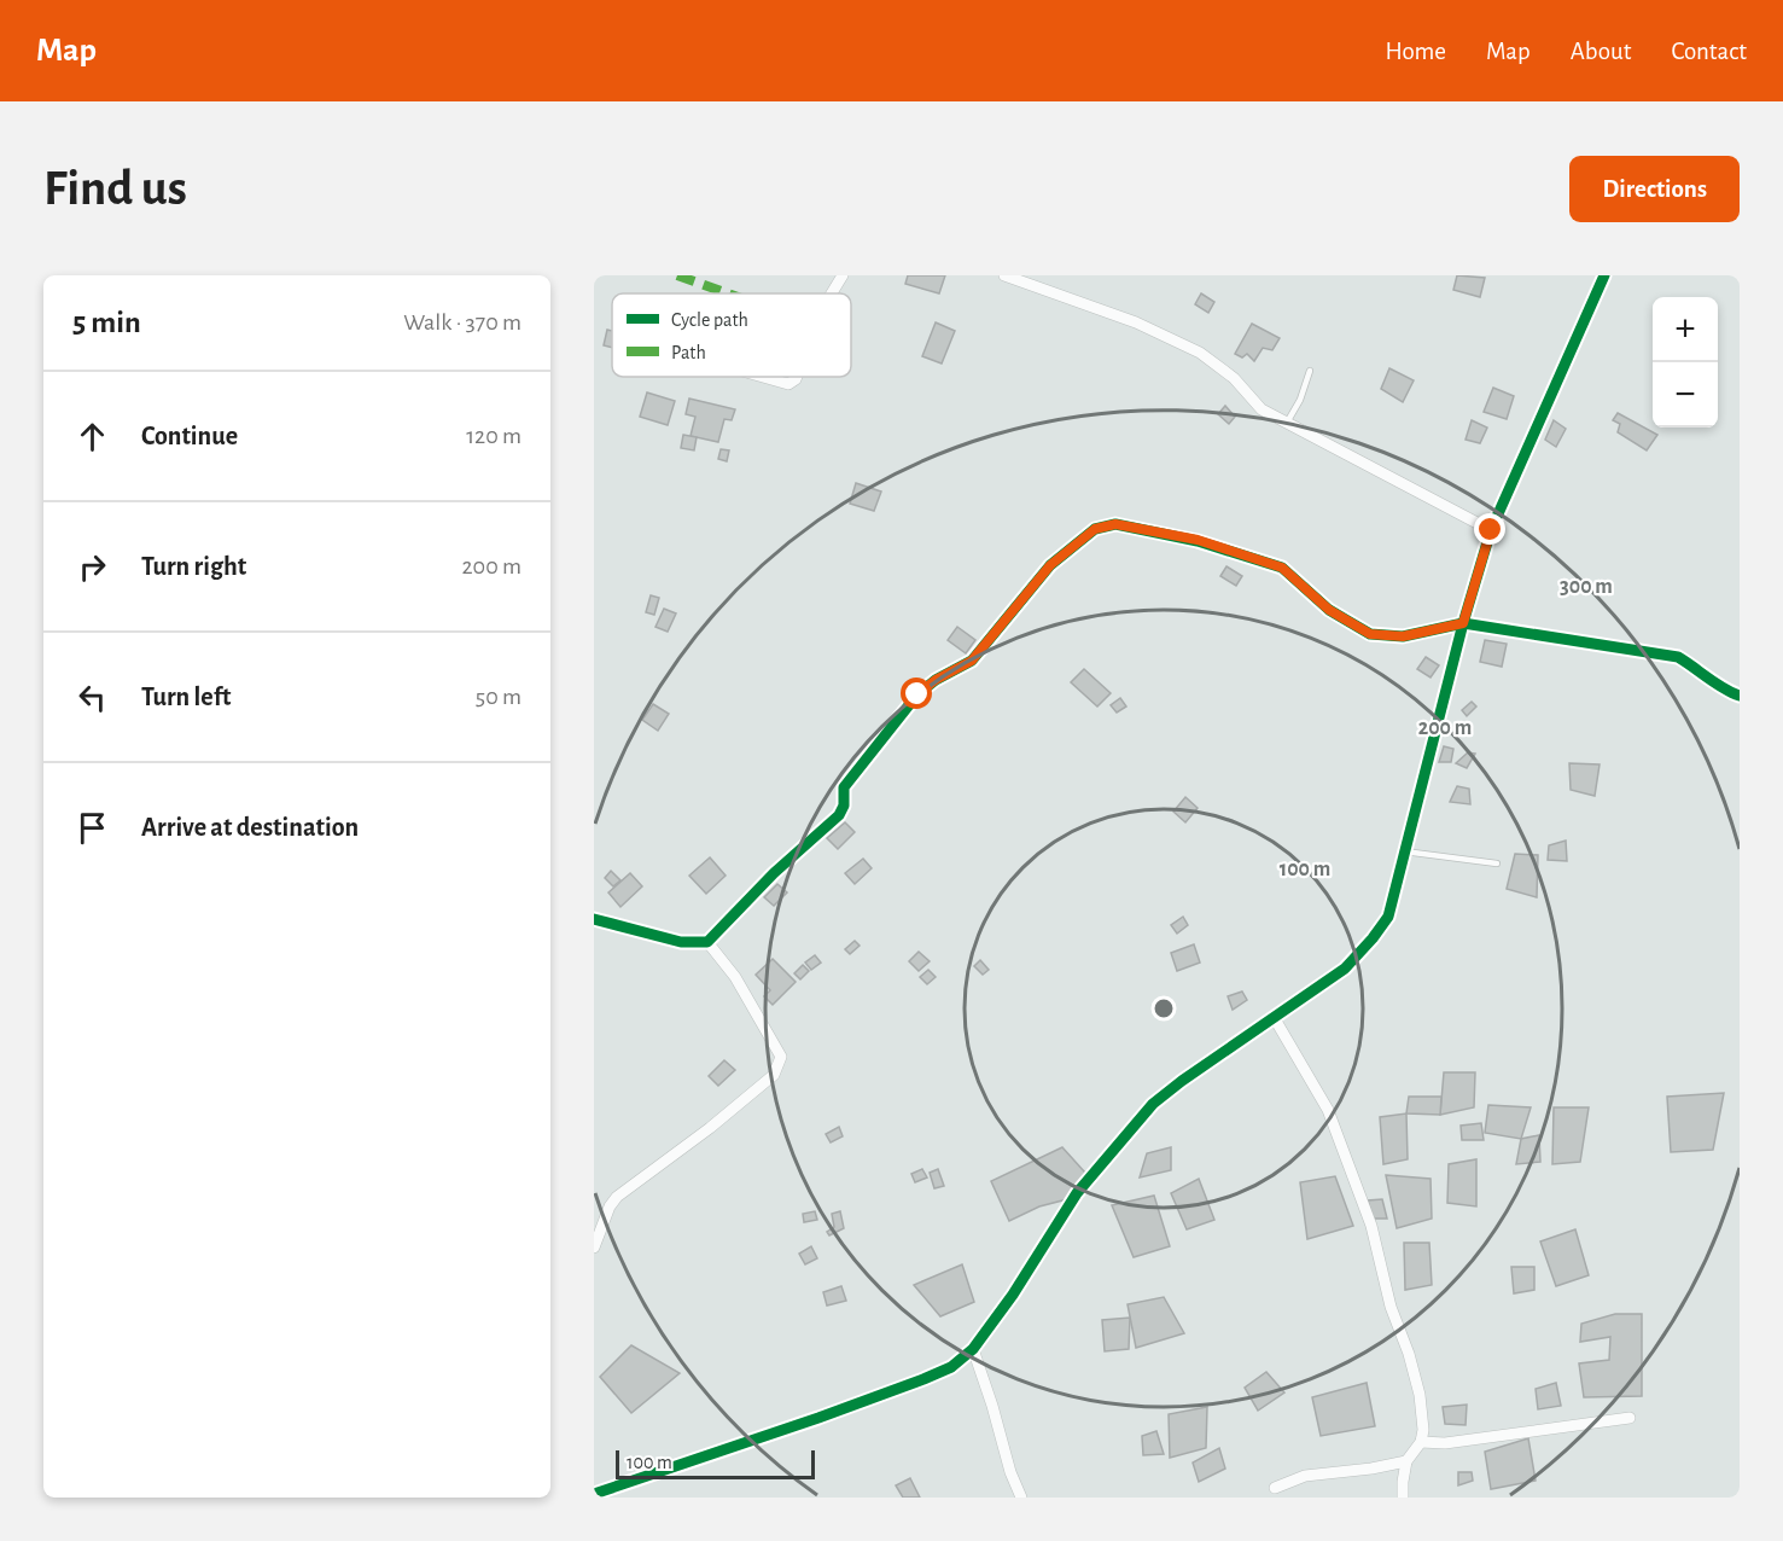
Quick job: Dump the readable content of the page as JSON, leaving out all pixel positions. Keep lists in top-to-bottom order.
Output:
{
  "legend": ["Cycle path", "Path"],
  "scale_bar": "100 m",
  "page": {
    "header": "Map",
    "nav": [
      "Home",
      "Map",
      "About",
      "Contact"
    ],
    "buttons": "Directions",
    "title": "Find us",
    "heading": ["5 min", "Walk · 370 m"],
    "map_buttons": ["+", "−"],
    "list": [
      ["Continue", "120 m"],
      ["Turn right", "200 m"],
      ["Turn left", "50 m"],
      "Arrive at destination"
    ],
    "scale": "100 m"
  },
  "rings": ["300 m", "200 m", "100 m"]
}
